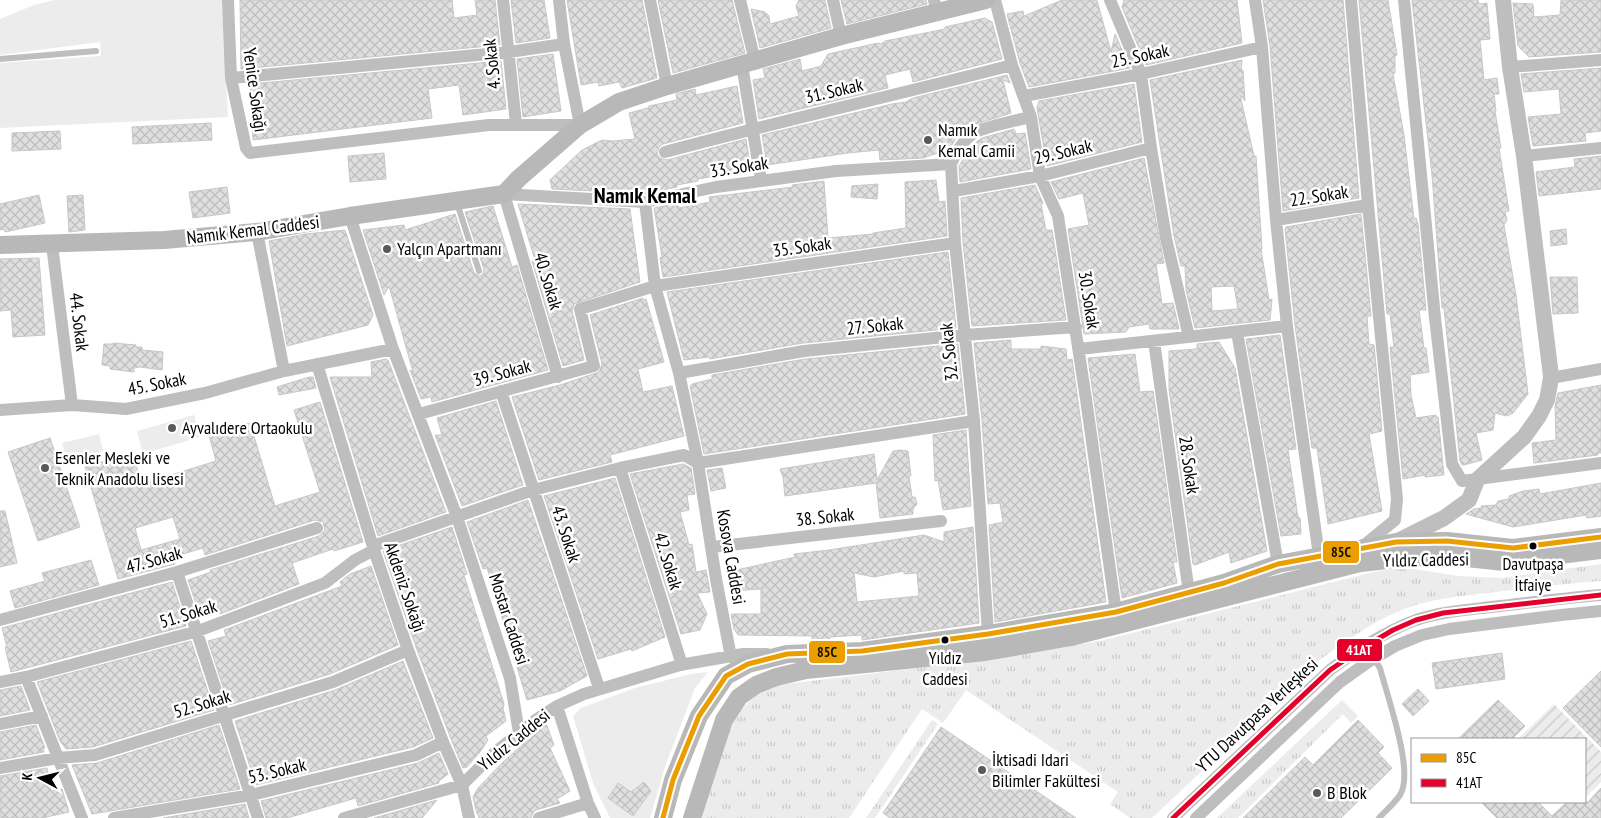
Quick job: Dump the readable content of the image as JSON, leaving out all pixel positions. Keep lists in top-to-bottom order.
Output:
{
  "streets": {
    "main road": ["Namık Kemal Caddesi", "Yıldız Caddesi"],
    "street": [
      "25. Sokak",
      "4. Sokak",
      "Yenice Sokağı",
      "31. Sokak",
      "29. Sokak",
      "33. Sokak",
      "22. Sokak",
      "35. Sokak",
      "40. Sokak",
      "30. Sokak",
      "44. Sokak",
      "27. Sokak",
      "32. Sokak",
      "39. Sokak",
      "45. Sokak",
      "28. Sokak",
      "38. Sokak",
      "43. Sokak",
      "Kosova Caddesi",
      "47. Sokak",
      "42. Sokak",
      "Akdeniz Sokağı",
      "51. Sokak",
      "Mostar Caddesi",
      "52. Sokak",
      "YTU Davutpasa Yerleşkesi",
      "53. Sokak"
    ]
  },
  "crossings": [
    ["25. Sokak", "30. Sokak"],
    ["4. Sokak", "Yenice Sokağı"],
    ["31. Sokak", "30. Sokak"],
    ["29. Sokak", "30. Sokak"],
    ["29. Sokak", "32. Sokak"],
    ["33. Sokak", "Namık Kemal Caddesi"],
    ["33. Sokak", "40. Sokak"],
    ["33. Sokak", "32. Sokak"],
    ["33. Sokak", "Kosova Caddesi"],
    ["Namık Kemal Caddesi", "40. Sokak"],
    ["Namık Kemal Caddesi", "44. Sokak"],
    ["Namık Kemal Caddesi", "Mostar Caddesi"],
    ["35. Sokak", "32. Sokak"],
    ["35. Sokak", "39. Sokak"],
    ["35. Sokak", "Kosova Caddesi"],
    ["40. Sokak", "39. Sokak"],
    ["30. Sokak", "27. Sokak"],
    ["30. Sokak", "Yıldız Caddesi"],
    ["44. Sokak", "45. Sokak"],
    ["27. Sokak", "32. Sokak"],
    ["27. Sokak", "Kosova Caddesi"],
    ["32. Sokak", "Yıldız Caddesi"],
    ["39. Sokak", "43. Sokak"],
    ["39. Sokak", "Mostar Caddesi"],
    ["45. Sokak", "Akdeniz Sokağı"],
    ["45. Sokak", "Mostar Caddesi"],
    ["28. Sokak", "Yıldız Caddesi"],
    ["38. Sokak", "Kosova Caddesi"],
    ["43. Sokak", "Yıldız Caddesi"],
    ["43. Sokak", "51. Sokak"],
    ["Kosova Caddesi", "Yıldız Caddesi"],
    ["Kosova Caddesi", "51. Sokak"],
    ["Yıldız Caddesi", "42. Sokak"],
    ["Yıldız Caddesi", "Akdeniz Sokağı"],
    ["Yıldız Caddesi", "Mostar Caddesi"],
    ["42. Sokak", "51. Sokak"],
    ["Akdeniz Sokağı", "51. Sokak"],
    ["Akdeniz Sokağı", "52. Sokak"],
    ["Akdeniz Sokağı", "53. Sokak"],
    ["51. Sokak", "Mostar Caddesi"]
  ],
  "districts": ["Namık Kemal"],
  "places": [
    "Namık Kemal Camii",
    "Yalçın Apartmanı",
    "Ayvalıdere Ortaokulu",
    "Esenler Mesleki ve Teknik Anadolu lisesi",
    "Davutpaşa İtfaiye",
    "Yıldız Caddesi",
    "İktisadi Idari Bilimler Fakültesi",
    "B Blok"
  ],
  "lines": ["transit line 85C", "transit line 41AT"],
  "legend": ["85C", "41AT"],
  "north": "left"
}
